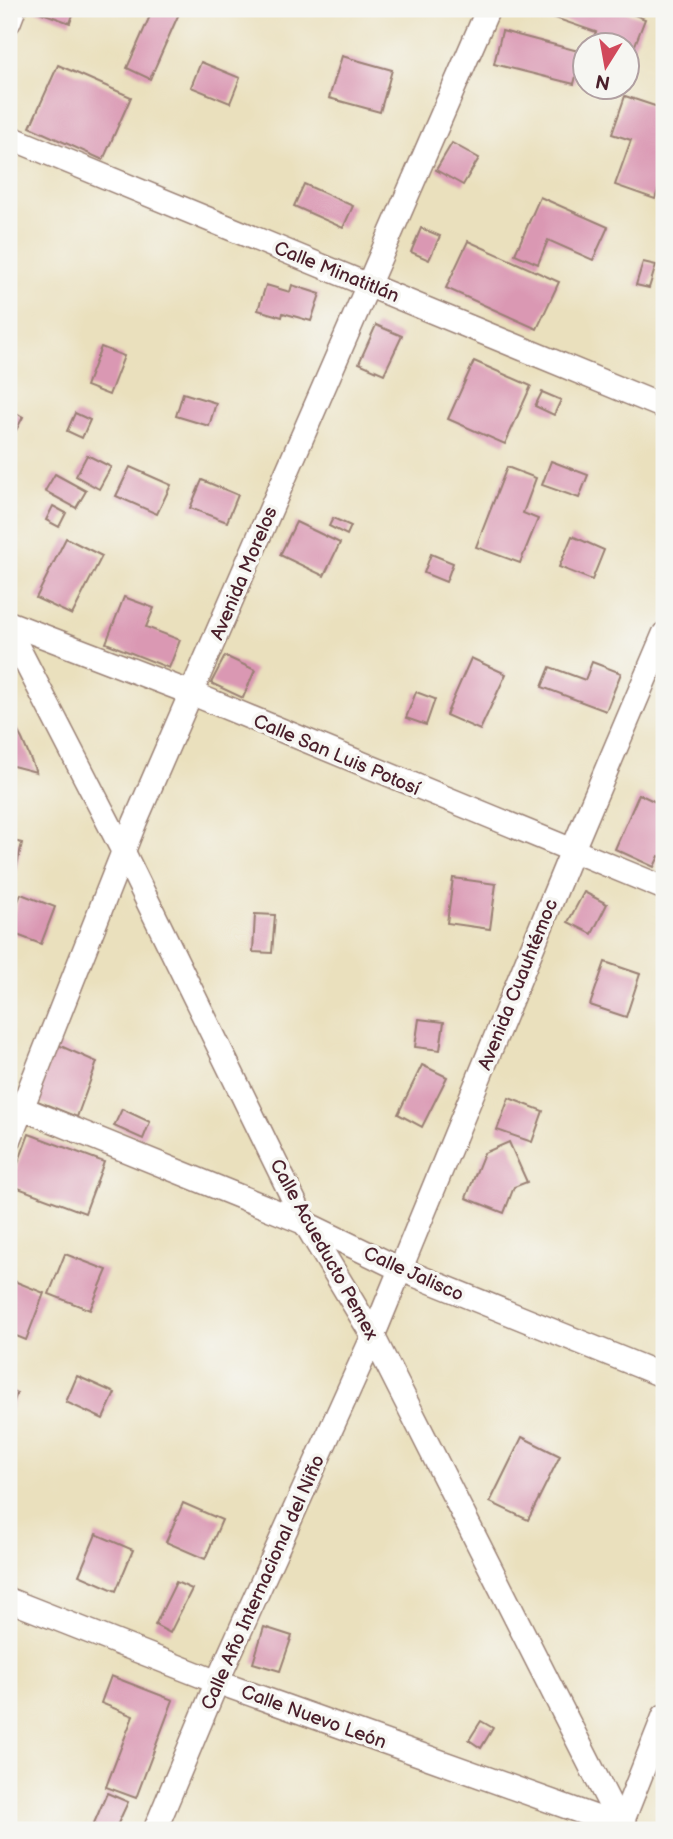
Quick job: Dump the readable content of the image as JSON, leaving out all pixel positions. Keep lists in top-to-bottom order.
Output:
{
  "streets": {
    "street": [
      "Calle Minatitlán",
      "Avenida Morelos",
      "Calle San Luis Potosí",
      "Avenida Cuauhtémoc",
      "Calle Acueducto Pemex",
      "Calle Jalisco",
      "Calle Año Internacional del Niño",
      "Calle Nuevo León"
    ]
  },
  "crossings": [
    ["Calle Minatitlán", "Avenida Morelos"],
    ["Avenida Morelos", "Calle San Luis Potosí"],
    ["Avenida Morelos", "Calle Acueducto Pemex"],
    ["Avenida Morelos", "Calle Jalisco"],
    ["Calle San Luis Potosí", "Avenida Cuauhtémoc"],
    ["Avenida Cuauhtémoc", "Calle Acueducto Pemex"],
    ["Avenida Cuauhtémoc", "Calle Jalisco"],
    ["Avenida Cuauhtémoc", "Calle Año Internacional del Niño"],
    ["Calle Acueducto Pemex", "Calle Jalisco"],
    ["Calle Acueducto Pemex", "Calle Año Internacional del Niño"],
    ["Calle Acueducto Pemex", "Calle Nuevo León"],
    ["Calle Año Internacional del Niño", "Calle Nuevo León"]
  ],
  "north": "bottom"
}
